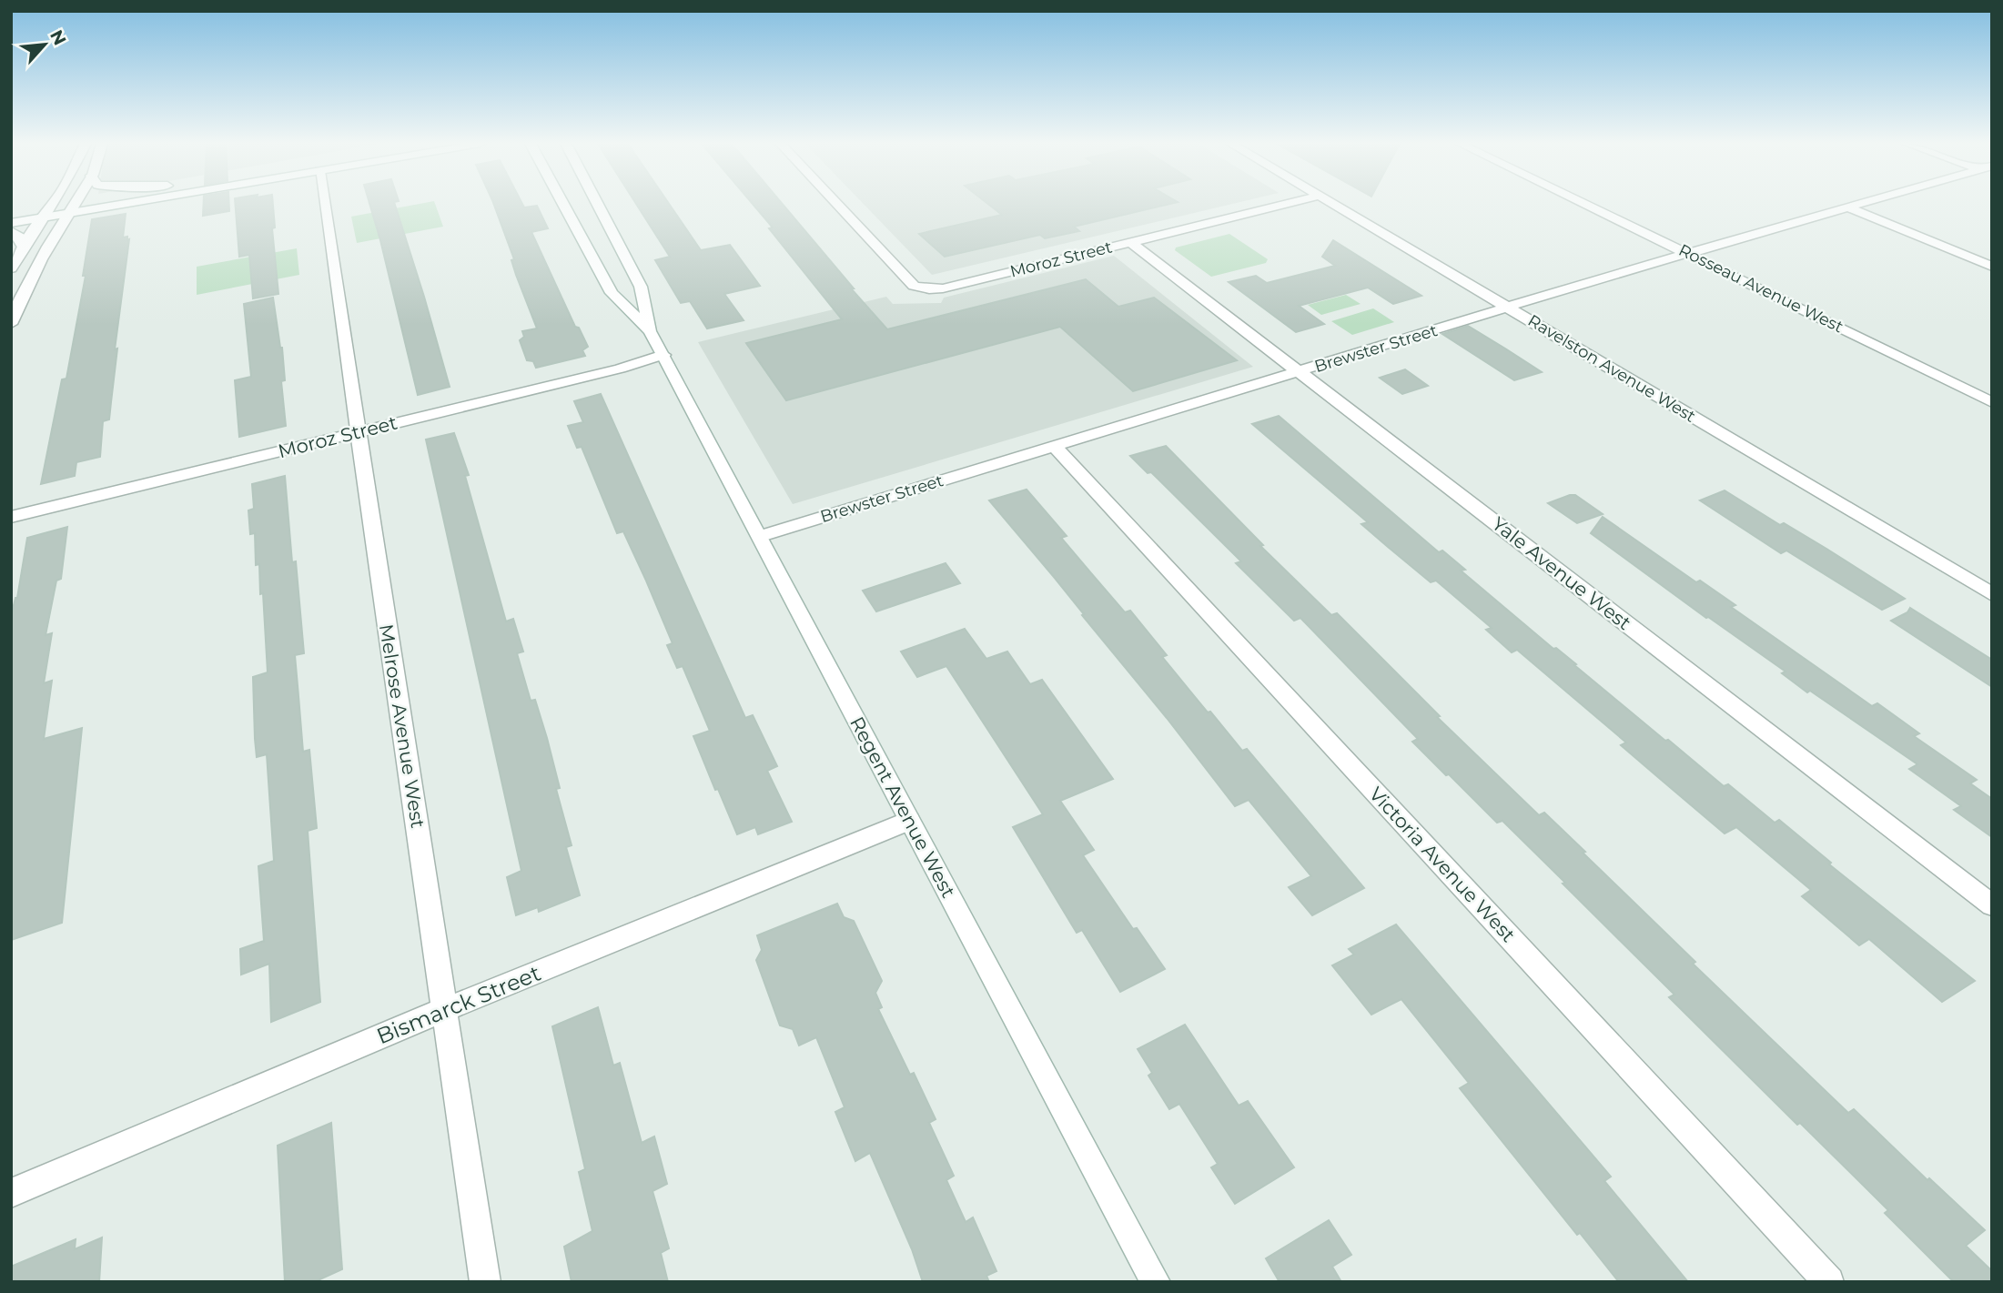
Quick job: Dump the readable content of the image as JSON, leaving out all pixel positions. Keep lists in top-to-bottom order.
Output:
{
  "streets": {
    "street": [
      "Moroz Street",
      "Rosseau Avenue West",
      "Brewster Street",
      "Ravelston Avenue West",
      "Yale Avenue West",
      "Melrose Avenue West",
      "Regent Avenue West",
      "Victoria Avenue West",
      "Bismarck Street"
    ]
  },
  "crossings": [
    ["Moroz Street", "Yale Avenue West"],
    ["Moroz Street", "Melrose Avenue West"],
    ["Moroz Street", "Regent Avenue West"],
    ["Rosseau Avenue West", "Brewster Street"],
    ["Brewster Street", "Ravelston Avenue West"],
    ["Brewster Street", "Yale Avenue West"],
    ["Brewster Street", "Regent Avenue West"],
    ["Brewster Street", "Victoria Avenue West"],
    ["Melrose Avenue West", "Bismarck Street"],
    ["Regent Avenue West", "Bismarck Street"]
  ],
  "north": "top right"
}
